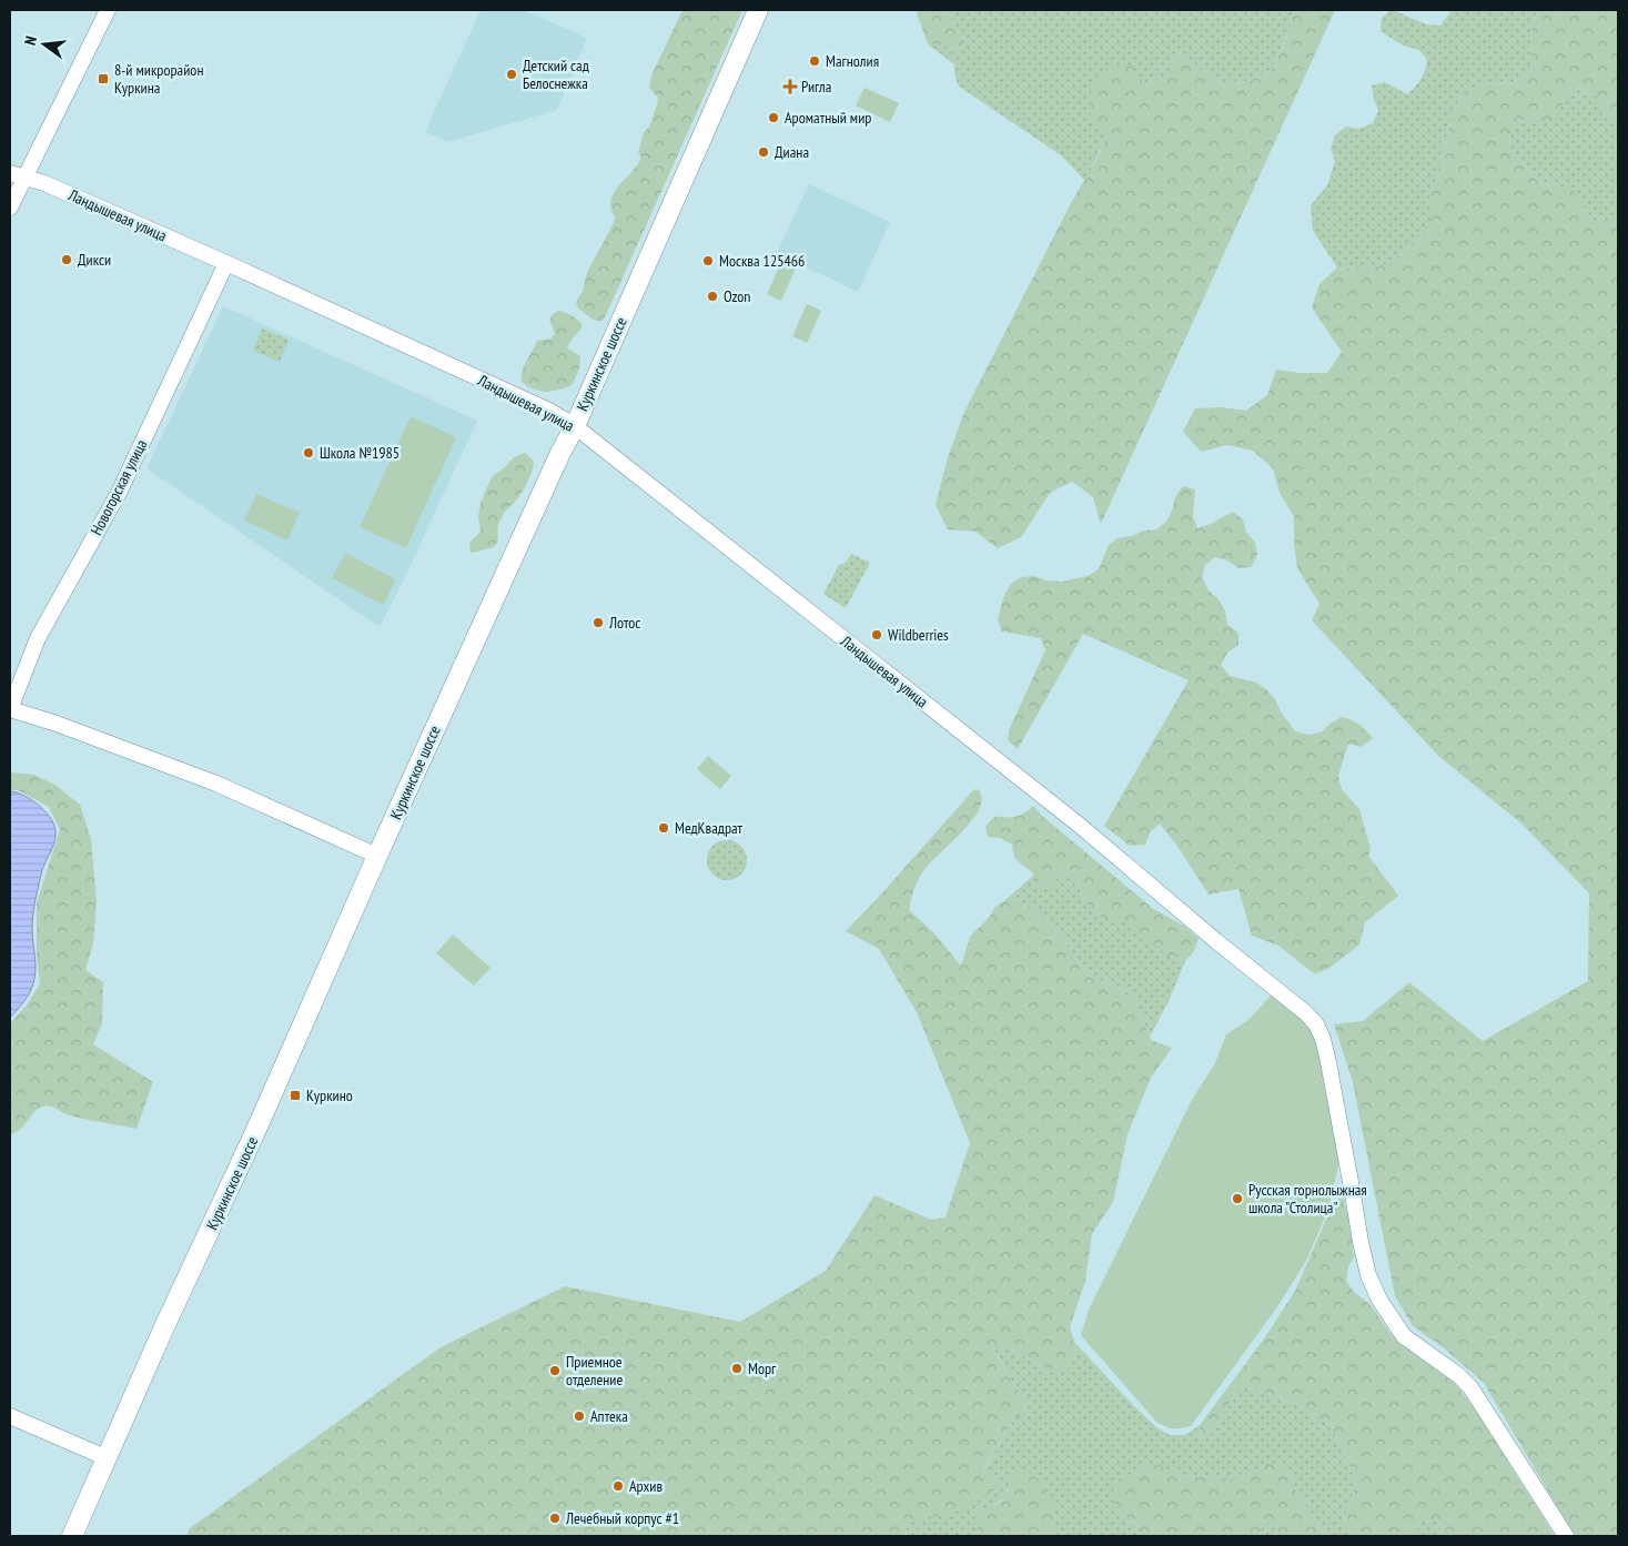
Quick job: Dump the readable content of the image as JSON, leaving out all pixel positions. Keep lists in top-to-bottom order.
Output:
{
  "streets": {
    "main road": ["Куркинское шоссе"],
    "street": ["Ландышевая улица", "Новогорская улица"]
  },
  "crossings": [
    ["Ландышевая улица", "Куркинское шоссе"],
    ["Ландышевая улица", "Новогорская улица"]
  ],
  "places": {
    "other": [
      "Магнолия",
      "Детский сад Белоснежка",
      "Ароматный мир",
      "Диана",
      "Дикси",
      "Москва 125466",
      "Ozon",
      "Школа №1985",
      "Лотос",
      "Wildberries",
      "МедКвадрат",
      "Русская горнолыжная школа \"Столица\"",
      "Морг",
      "Приемное отделение",
      "Аптека",
      "Архив",
      "Лечебный корпус #1"
    ],
    "transit": ["8-й микрорайон Куркина", "Куркино"],
    "health": ["Ригла"]
  },
  "north": "left"
}
